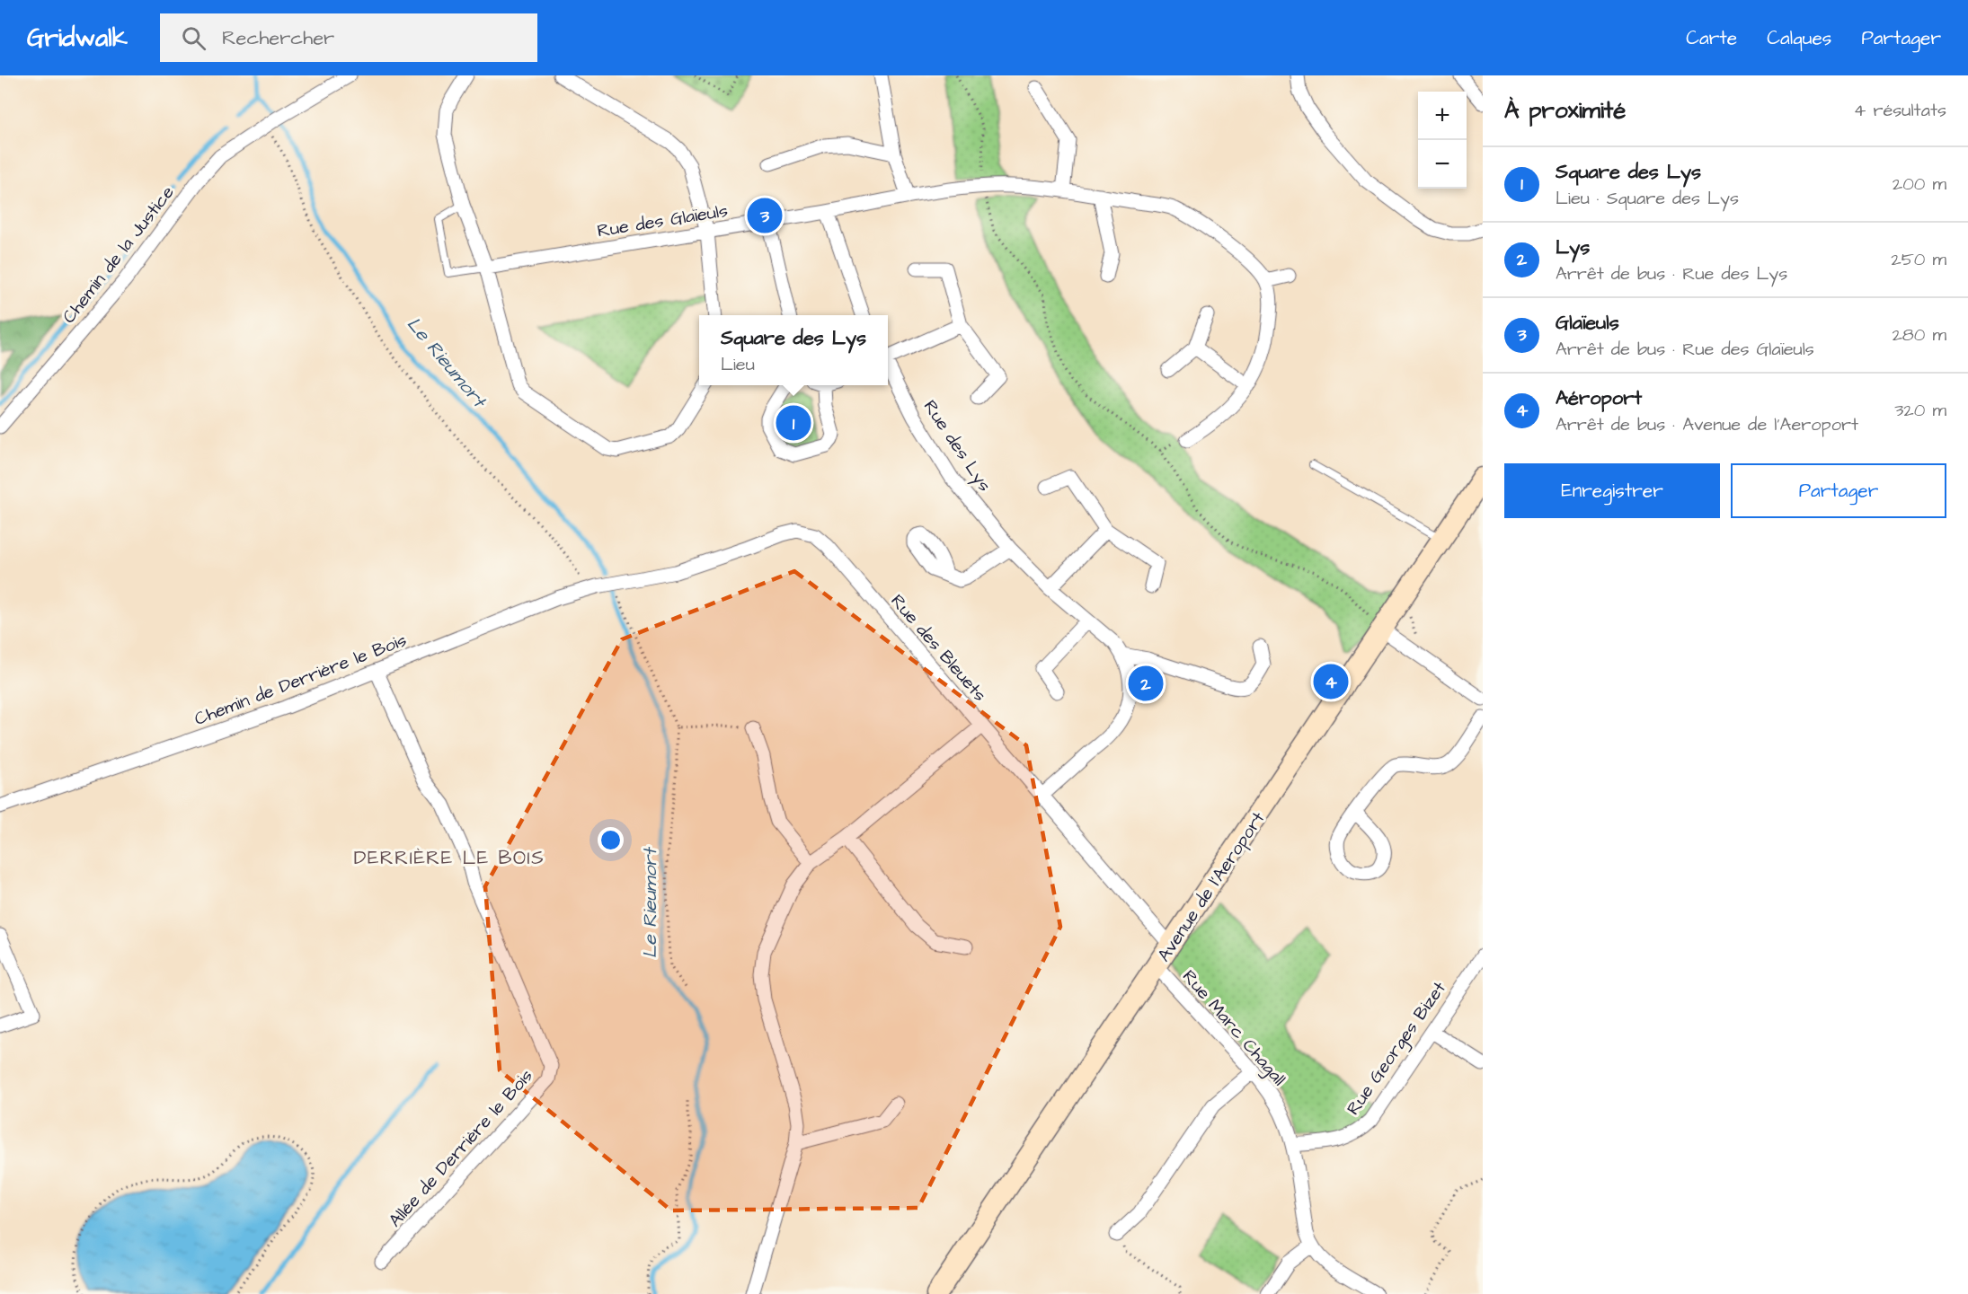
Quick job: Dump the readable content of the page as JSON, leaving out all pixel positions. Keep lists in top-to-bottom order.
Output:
{
  "streets": {
    "street": [
      "Rue des Glaïeuls",
      "Chemin de la Justice",
      "Rue des Lys",
      "Rue des Bleuets",
      "Chemin de Derrière le Bois",
      "Avenue de l'Aeroport",
      "Rue Marc Chagall",
      "Rue Georges Bizet",
      "Allée de Derrière le Bois"
    ]
  },
  "crossings": [
    ["Rue des Lys", "Rue des Bleuets"],
    ["Rue des Bleuets", "Chemin de Derrière le Bois"],
    ["Rue des Bleuets", "Avenue de l'Aeroport"],
    ["Chemin de Derrière le Bois", "Allée de Derrière le Bois"],
    ["Avenue de l'Aeroport", "Rue Marc Chagall"],
    ["Rue Marc Chagall", "Rue Georges Bizet"]
  ],
  "districts": ["DERRIÈRE LE BOIS"],
  "water": ["Le Rieumort"],
  "page": {
    "header": "Gridwalk",
    "search": "Rechercher",
    "nav": ["Carte", "Calques", "Partager"],
    "heading": ["À proximité", "4 résultats"],
    "map_buttons": ["+", "−"],
    "list": [
      {
        "mark": "1",
        "name": "Square des Lys",
        "note": "Lieu · Square des Lys",
        "value": "200 m"
      },
      {
        "mark": "2",
        "name": "Lys",
        "note": "Arrêt de bus · Rue des Lys",
        "value": "250 m"
      },
      {
        "mark": "3",
        "name": "Glaïeuls",
        "note": "Arrêt de bus · Rue des Glaïeuls",
        "value": "280 m"
      },
      {
        "mark": "4",
        "name": "Aéroport",
        "note": "Arrêt de bus · Avenue de l'Aeroport",
        "value": "320 m"
      }
    ],
    "pins": [
      "3",
      "1",
      "4",
      "2"
    ],
    "popup": ["Square des Lys", "Lieu"],
    "buttons": ["Enregistrer", "Partager"]
  }
}
